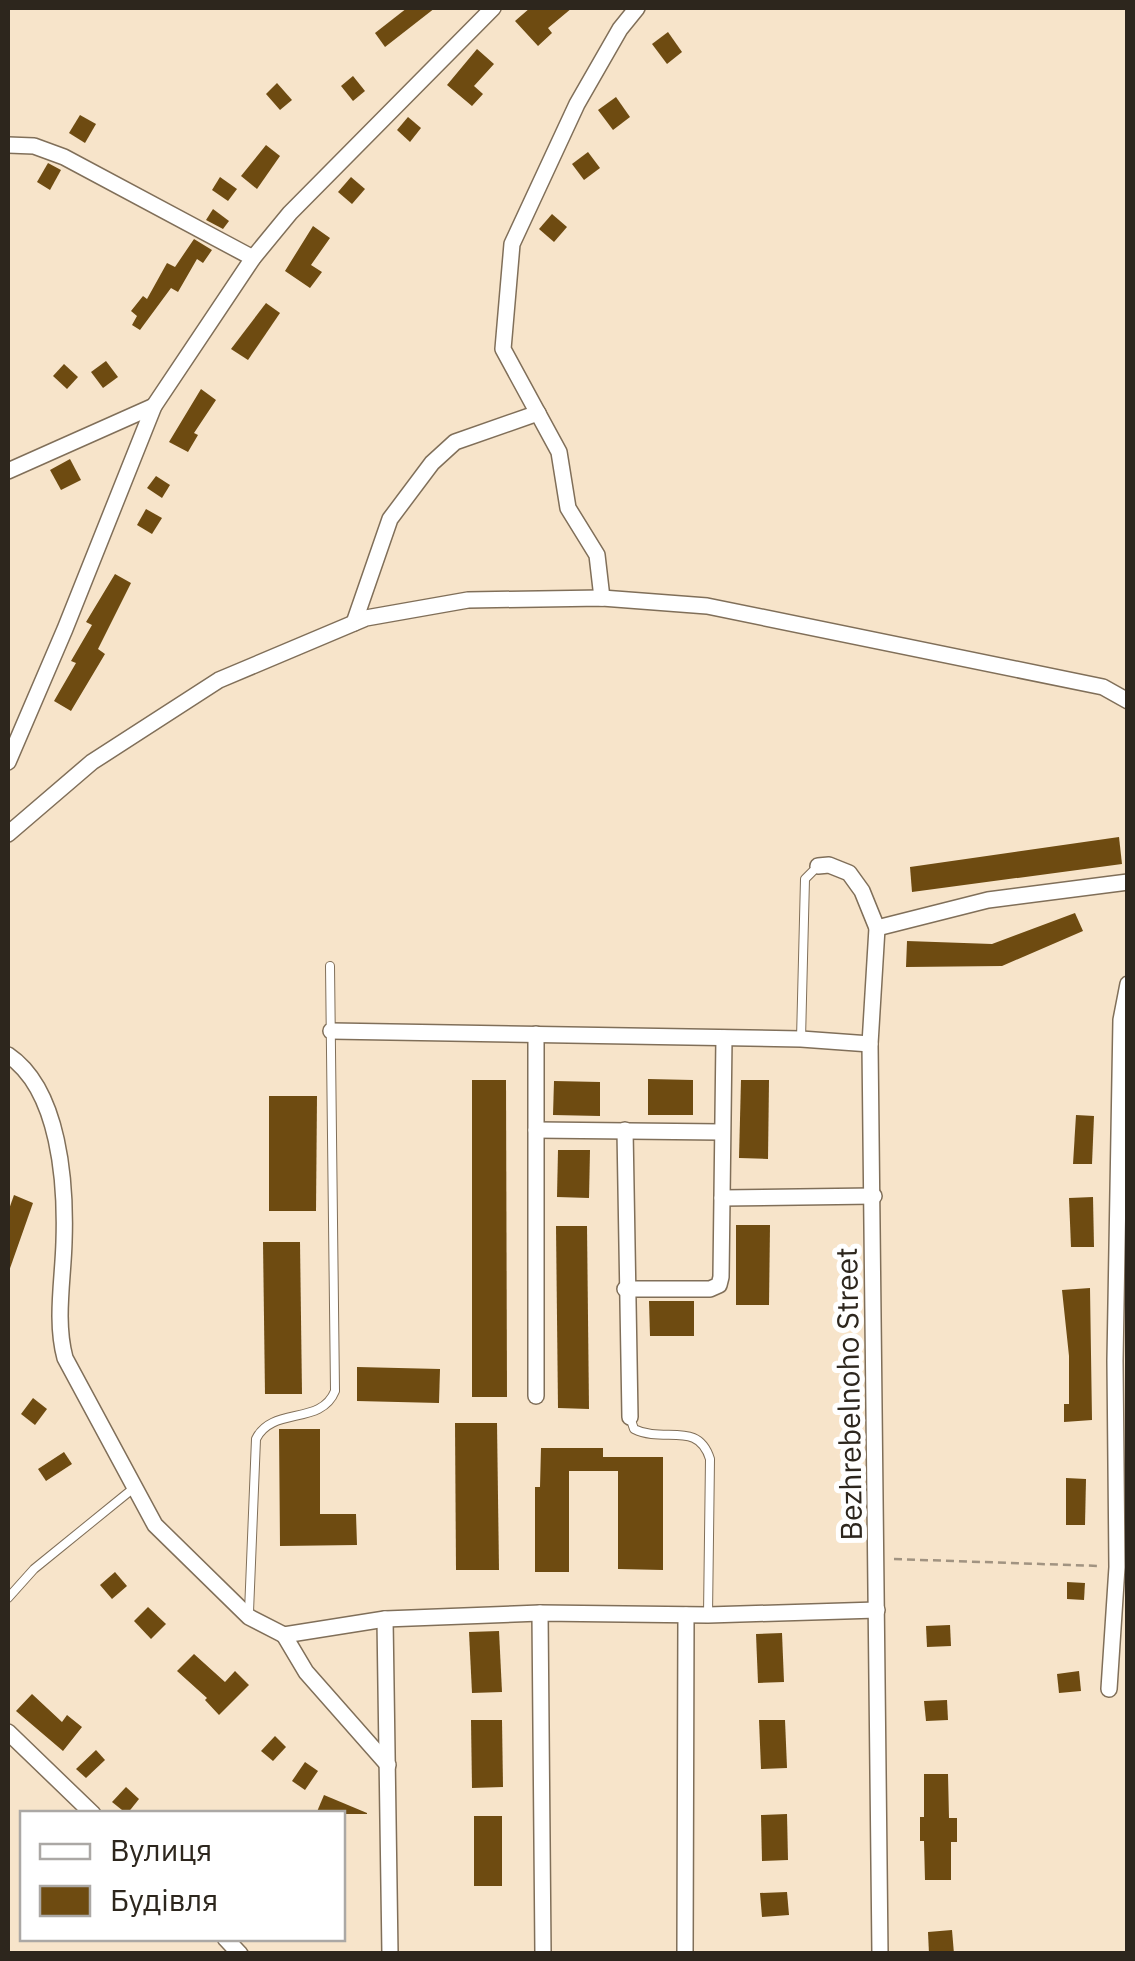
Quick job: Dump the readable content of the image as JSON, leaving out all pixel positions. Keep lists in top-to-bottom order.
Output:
{
  "streets": {
    "street": ["Bezhrebelnoho Street"]
  },
  "legend": ["Вулиця", "Будівля"]
}
